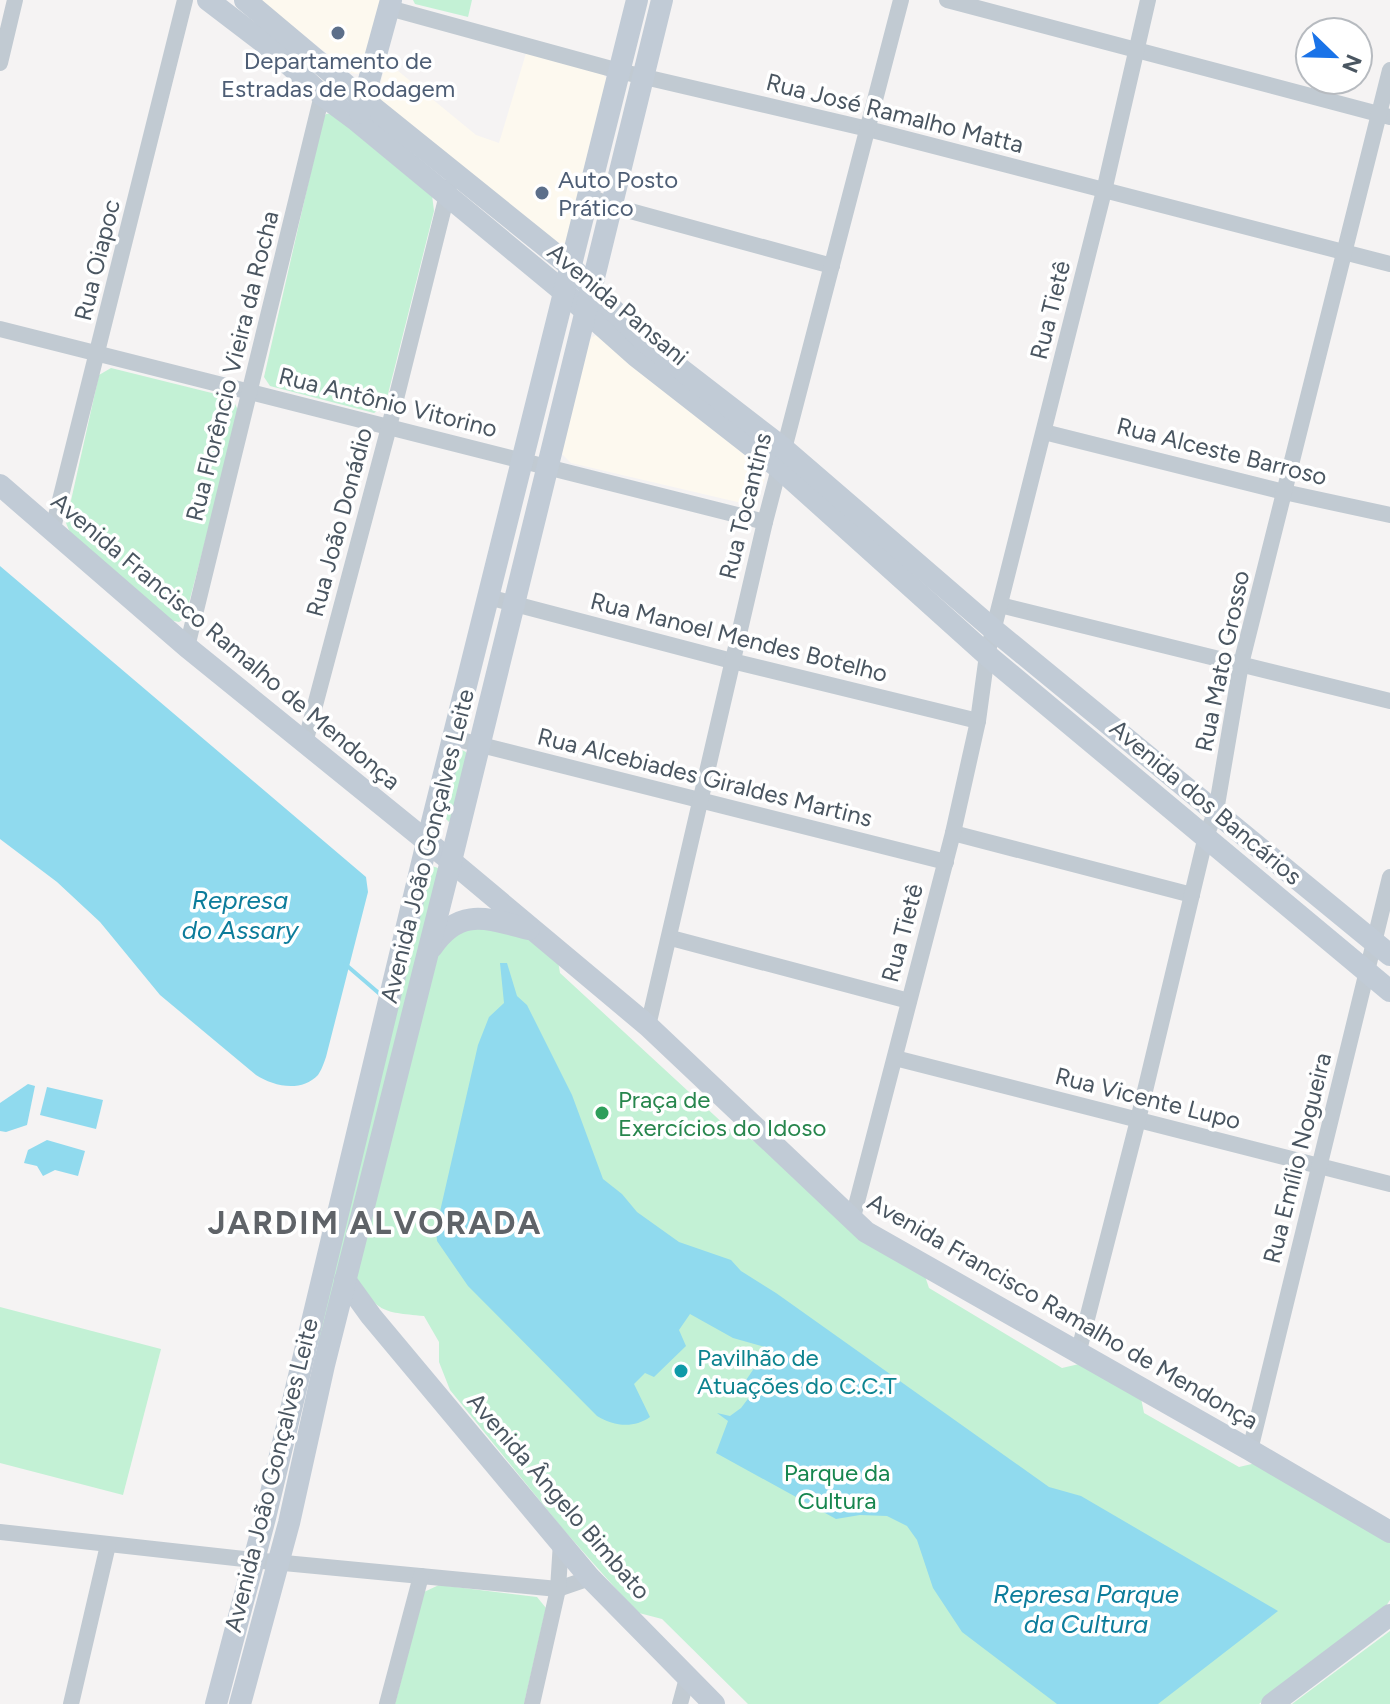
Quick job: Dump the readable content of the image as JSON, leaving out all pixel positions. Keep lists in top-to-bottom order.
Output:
{
  "streets": {
    "main road": [
      "Avenida Pansani",
      "Avenida Francisco Ramalho de Mendonça",
      "Avenida dos Bancários",
      "Avenida João Gonçalves Leite",
      "Avenida Ângelo Bimbato"
    ],
    "street": [
      "Rua José Ramalho Matta",
      "Rua Oiapoc",
      "Rua Tietê",
      "Rua Florêncio Vieira da Rocha",
      "Rua Antônio Vitorino",
      "Rua Alceste Barroso",
      "Rua Tocantins",
      "Rua João Donádio",
      "Rua Manoel Mendes Botelho",
      "Rua Mato Grosso",
      "Rua Alcebiades Giraldes Martins",
      "Rua Vicente Lupo",
      "Rua Emílio Nogueira"
    ]
  },
  "crossings": [
    ["Rua José Ramalho Matta", "Rua Tietê"],
    ["Rua José Ramalho Matta", "Rua Tocantins"],
    ["Rua José Ramalho Matta", "Rua Mato Grosso"],
    ["Rua José Ramalho Matta", "Avenida João Gonçalves Leite"],
    ["Rua Oiapoc", "Rua Antônio Vitorino"],
    ["Rua Oiapoc", "Avenida Francisco Ramalho de Mendonça"],
    ["Avenida Pansani", "Rua Tietê"],
    ["Avenida Pansani", "Rua Florêncio Vieira da Rocha"],
    ["Avenida Pansani", "Rua Tocantins"],
    ["Avenida Pansani", "Rua João Donádio"],
    ["Avenida Pansani", "Avenida dos Bancários"],
    ["Avenida Pansani", "Avenida João Gonçalves Leite"],
    ["Rua Tietê", "Rua Alceste Barroso"],
    ["Rua Tietê", "Rua Manoel Mendes Botelho"],
    ["Rua Tietê", "Avenida Francisco Ramalho de Mendonça"],
    ["Rua Tietê", "Rua Alcebiades Giraldes Martins"],
    ["Rua Tietê", "Avenida dos Bancários"],
    ["Rua Tietê", "Rua Vicente Lupo"],
    ["Rua Florêncio Vieira da Rocha", "Rua Antônio Vitorino"],
    ["Rua Florêncio Vieira da Rocha", "Avenida Francisco Ramalho de Mendonça"],
    ["Rua Antônio Vitorino", "Rua Tocantins"],
    ["Rua Antônio Vitorino", "Rua João Donádio"],
    ["Rua Antônio Vitorino", "Avenida João Gonçalves Leite"],
    ["Rua Alceste Barroso", "Rua Mato Grosso"],
    ["Rua Tocantins", "Rua Manoel Mendes Botelho"],
    ["Rua Tocantins", "Avenida Francisco Ramalho de Mendonça"],
    ["Rua Tocantins", "Rua Alcebiades Giraldes Martins"],
    ["Rua João Donádio", "Avenida Francisco Ramalho de Mendonça"],
    ["Rua Manoel Mendes Botelho", "Avenida João Gonçalves Leite"],
    ["Avenida Francisco Ramalho de Mendonça", "Rua Mato Grosso"],
    ["Avenida Francisco Ramalho de Mendonça", "Avenida João Gonçalves Leite"],
    ["Avenida Francisco Ramalho de Mendonça", "Rua Emílio Nogueira"],
    ["Rua Mato Grosso", "Avenida dos Bancários"],
    ["Rua Mato Grosso", "Rua Vicente Lupo"],
    ["Rua Alcebiades Giraldes Martins", "Avenida João Gonçalves Leite"],
    ["Avenida dos Bancários", "Rua Emílio Nogueira"],
    ["Avenida João Gonçalves Leite", "Avenida Ângelo Bimbato"],
    ["Rua Vicente Lupo", "Rua Emílio Nogueira"]
  ],
  "districts": ["JARDIM ALVORADA"],
  "water": ["Represa do Assary", "Represa Parque da Cultura"],
  "parks": ["Parque da Cultura"],
  "places": [
    "Departamento de Estradas de Rodagem",
    "Auto Posto Prático",
    "Praça de Exercícios do Idoso",
    "Pavilhão de Atuações do C.C.T"
  ],
  "north": "bottom right"
}
